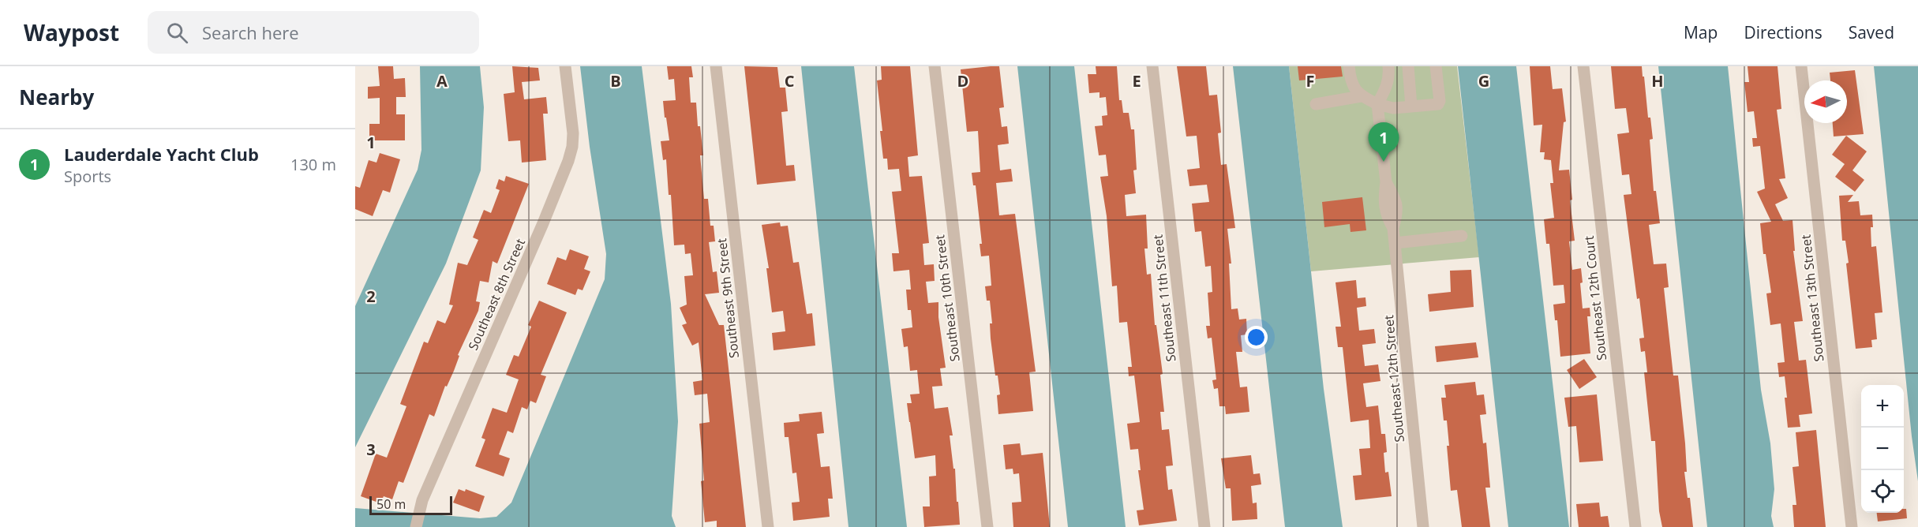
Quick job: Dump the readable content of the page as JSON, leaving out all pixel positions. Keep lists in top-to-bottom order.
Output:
{
  "streets": {
    "street": [
      "Southeast 8th Street",
      "Southeast 9th Street",
      "Southeast 10th Street",
      "Southeast 11th Street",
      "Southeast 12th Court",
      "Southeast 13th Street",
      "Southeast 12th Street"
    ]
  },
  "scale_bar": "50 m",
  "north": "left",
  "page": {
    "header": "Waypost",
    "search": "Search here",
    "nav": ["Map", "Directions", "Saved"],
    "heading": "Nearby",
    "pins": "1",
    "list": [
      {
        "mark": "1",
        "name": "Lauderdale Yacht Club",
        "note": "Sports",
        "value": "130 m"
      }
    ],
    "map_buttons": ["+", "−"],
    "scale": "50 m"
  },
  "grid": {
    "columns": [
      "A",
      "B",
      "C",
      "D",
      "E",
      "F",
      "G",
      "H"
    ],
    "rows": ["1", "2", "3"]
  }
}
